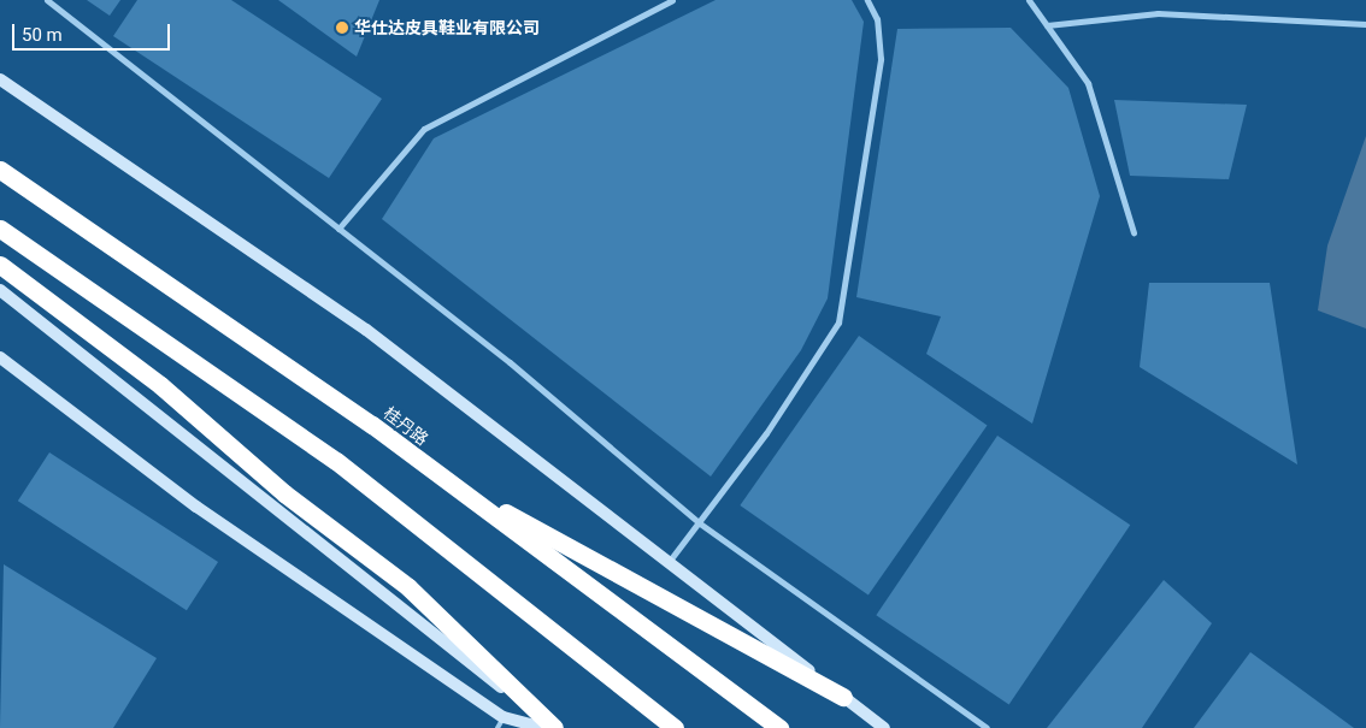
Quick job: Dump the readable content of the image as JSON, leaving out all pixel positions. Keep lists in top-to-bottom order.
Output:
{
  "streets": {
    "highway": ["桂丹路"]
  },
  "places": ["华仕达皮具鞋业有限公司"],
  "scale_bar": "50 m"
}
